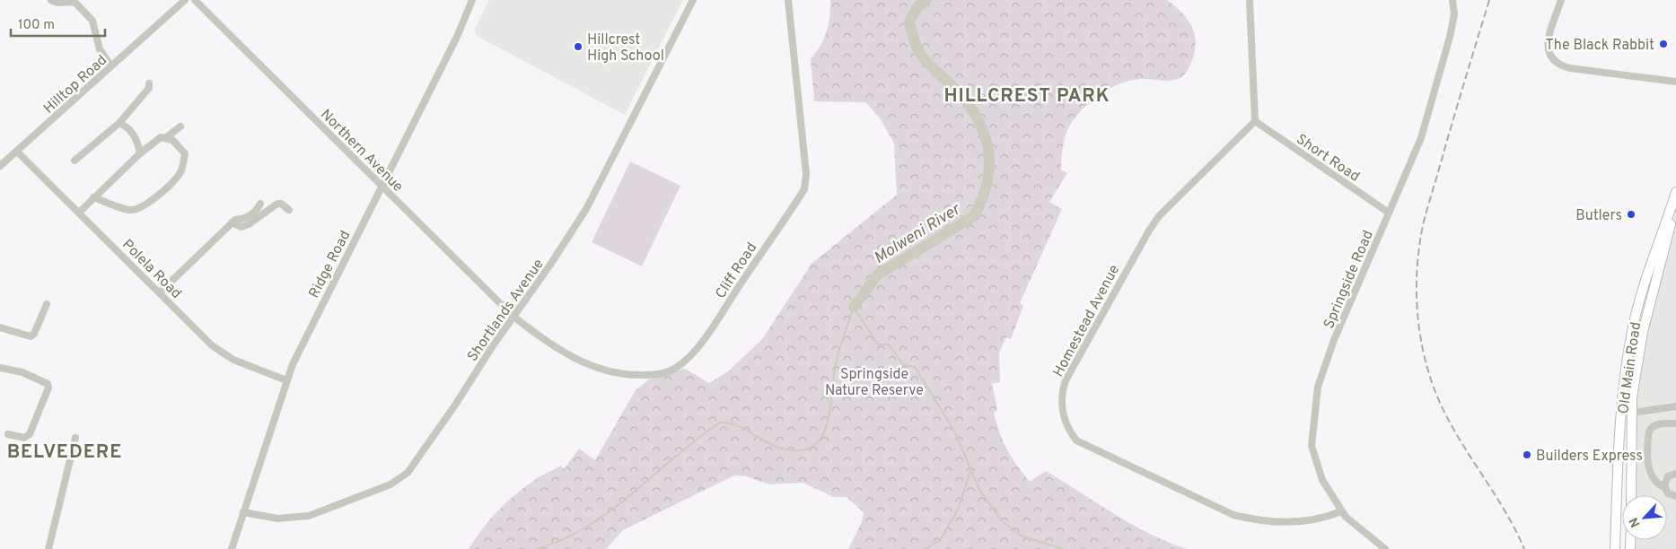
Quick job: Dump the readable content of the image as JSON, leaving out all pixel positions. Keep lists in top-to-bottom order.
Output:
{
  "streets": {
    "main road": ["Old Main Road"],
    "street": [
      "Hilltop Road",
      "Northern Avenue",
      "Short Road",
      "Ridge Road",
      "Polela Road",
      "Cliff Road",
      "Springside Road",
      "Shortlands Avenue",
      "Homestead Avenue"
    ]
  },
  "crossings": [
    ["Hilltop Road", "Polela Road"],
    ["Northern Avenue", "Ridge Road"],
    ["Northern Avenue", "Cliff Road"],
    ["Northern Avenue", "Shortlands Avenue"],
    ["Short Road", "Springside Road"],
    ["Short Road", "Homestead Avenue"],
    ["Ridge Road", "Polela Road"],
    ["Ridge Road", "Shortlands Avenue"],
    ["Cliff Road", "Shortlands Avenue"],
    ["Springside Road", "Homestead Avenue"]
  ],
  "districts": ["HILLCREST PARK", "BELVEDERE"],
  "water": ["Molweni River"],
  "parks": ["Springside Nature Reserve"],
  "places": [
    "The Black Rabbit",
    "Hillcrest High School",
    "Butlers",
    "Builders Express"
  ],
  "scale_bar": "100 m",
  "north": "bottom left"
}
